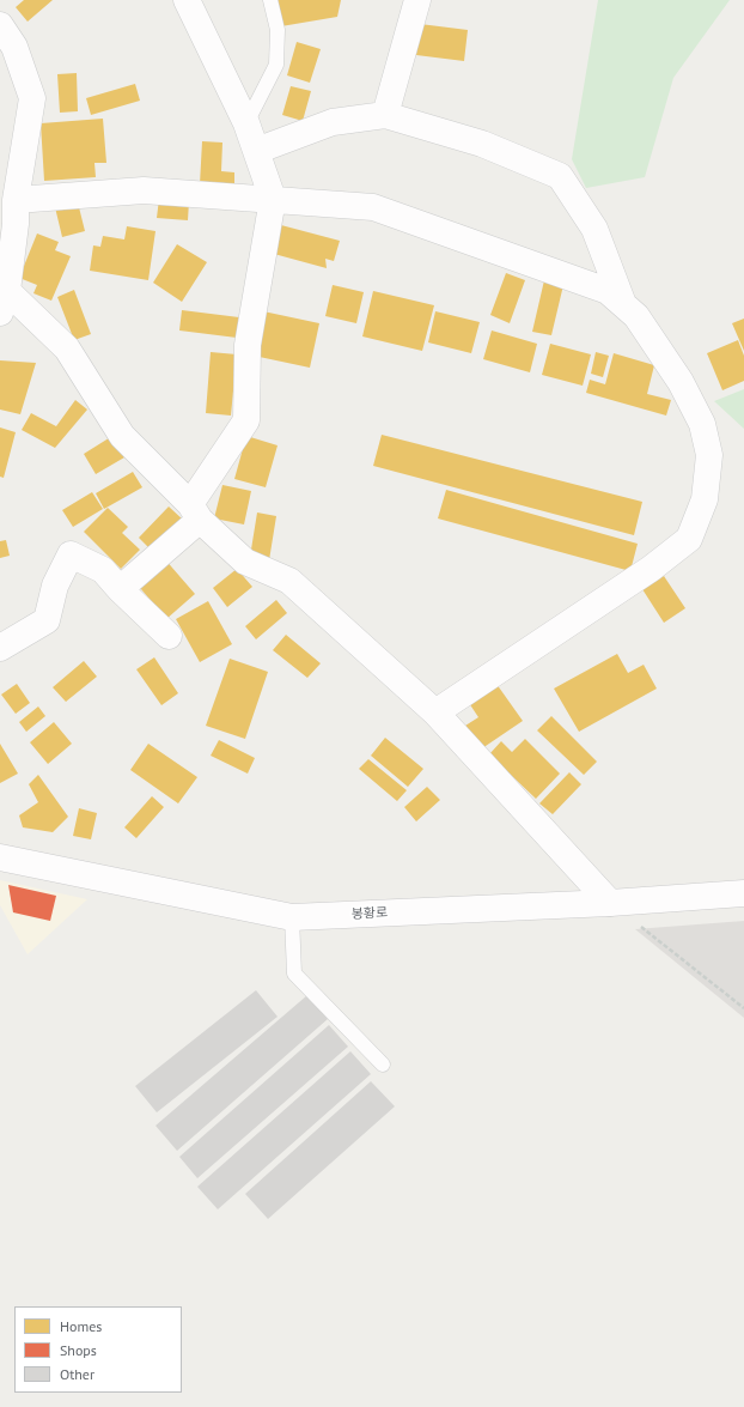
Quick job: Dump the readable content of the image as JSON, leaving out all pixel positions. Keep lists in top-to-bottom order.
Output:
{
  "streets": {
    "street": ["봉황로"]
  },
  "legend": ["Homes", "Shops", "Other"]
}
